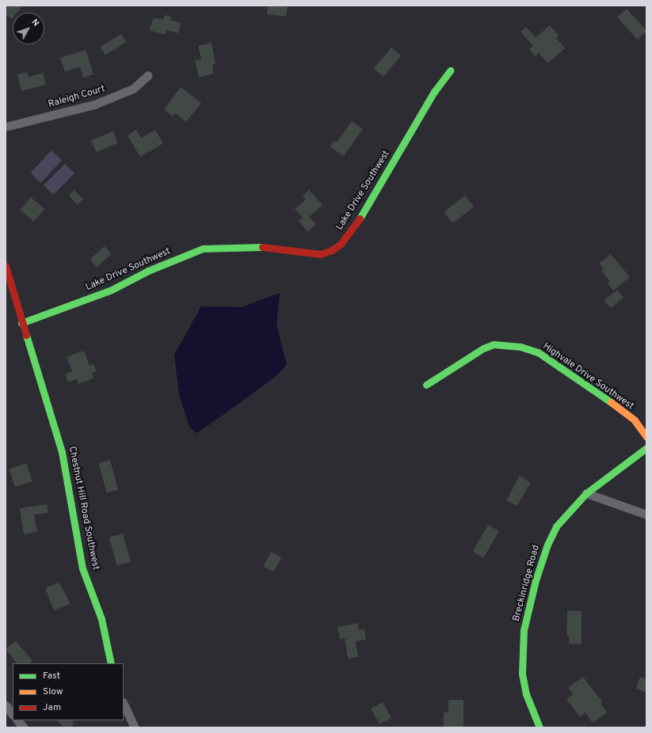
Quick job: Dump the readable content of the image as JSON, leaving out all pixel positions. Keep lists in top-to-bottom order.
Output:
{
  "streets": {
    "street": [
      "Raleigh Court",
      "Lake Drive Southwest",
      "Highvale Drive Southwest",
      "Chestnut Hill Road Southwest",
      "Breckinridge Road"
    ]
  },
  "crossings": [
    ["Lake Drive Southwest", "Chestnut Hill Road Southwest"]
  ],
  "legend": ["Fast", "Slow", "Jam"],
  "north": "top right"
}
